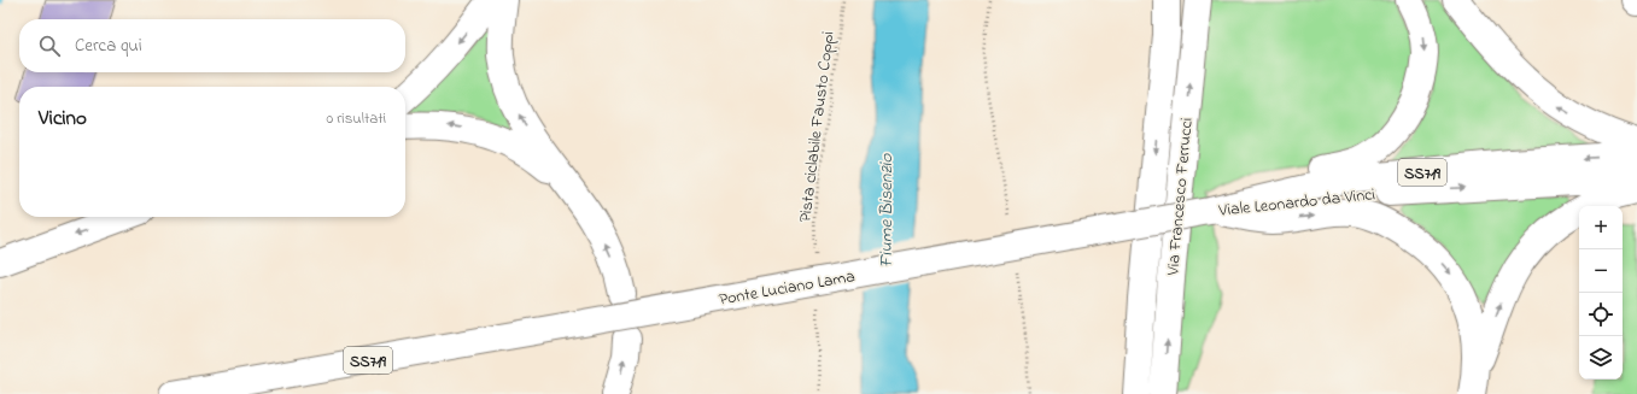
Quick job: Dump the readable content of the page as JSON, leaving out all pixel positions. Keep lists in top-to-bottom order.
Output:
{
  "streets": {
    "main road": [
      "SS719",
      "Via Francesco Ferrucci",
      "Viale Leonardo da Vinci",
      "Ponte Luciano Lama"
    ],
    "path": ["Pista ciclabile Fausto Coppi"]
  },
  "crossings": [
    ["Viale Leonardo da Vinci", "Ponte Luciano Lama"]
  ],
  "water": ["Fiume Bisenzio"],
  "page": {
    "search": "Cerca qui",
    "heading": ["Vicino", "0 risultati"],
    "map_buttons": ["+", "−"]
  }
}
